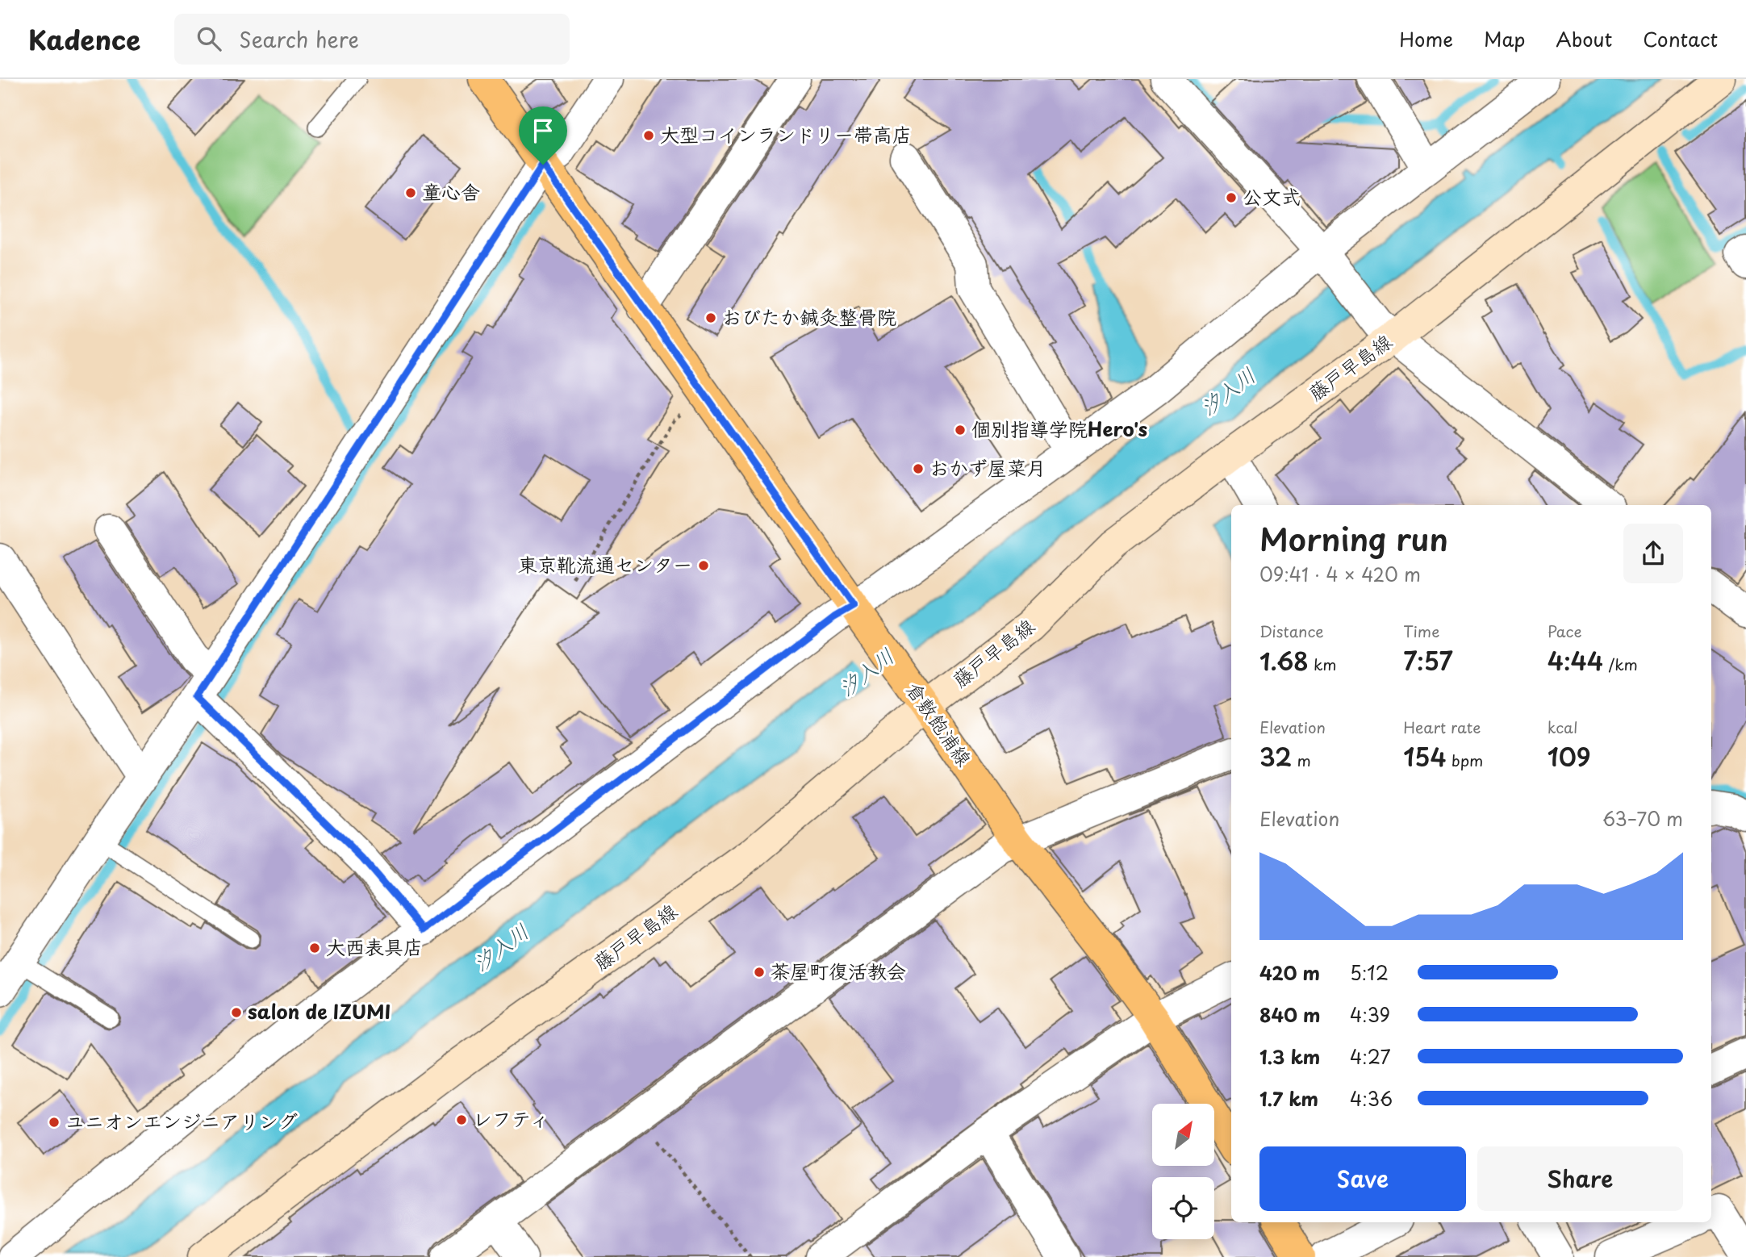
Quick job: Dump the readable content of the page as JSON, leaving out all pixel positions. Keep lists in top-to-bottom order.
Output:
{
  "streets": {
    "main road": ["藤戸早島線", "倉敷飽浦線"]
  },
  "crossings": [
    ["藤戸早島線", "倉敷飽浦線"]
  ],
  "water": ["汐入川"],
  "places": [
    "大型コインランドリー帯高店",
    "童心舎",
    "公文式",
    "おびたか鍼灸整骨院",
    "個別指導学院Hero's",
    "おかず屋菜月",
    "東京靴流通センター",
    "大西表具店",
    "茶屋町復活教会",
    "salon de IZUMI",
    "レフティ",
    "ユニオンエンジニアリング"
  ],
  "north": "top right",
  "page": {
    "header": "Kadence",
    "search": "Search here",
    "nav": [
      "Home",
      "Map",
      "About",
      "Contact"
    ],
    "heading": ["Morning run", "09:41 · 4 × 420 m"],
    "stats": [
      ["Distance", "1.68 km"],
      ["Time", "7:57"],
      ["Pace", "4:44 /km"],
      ["Elevation", "32 m"],
      ["Heart rate", "154 bpm"],
      ["kcal", "109"]
    ],
    "chart": ["Elevation", "63–70 m"],
    "list": [
      {
        "name": "420 m",
        "note": "5:12"
      },
      {
        "name": "840 m",
        "note": "4:39"
      },
      {
        "name": "1.3 km",
        "note": "4:27"
      },
      {
        "name": "1.7 km",
        "note": "4:36"
      }
    ],
    "buttons": ["Save", "Share"]
  }
}
